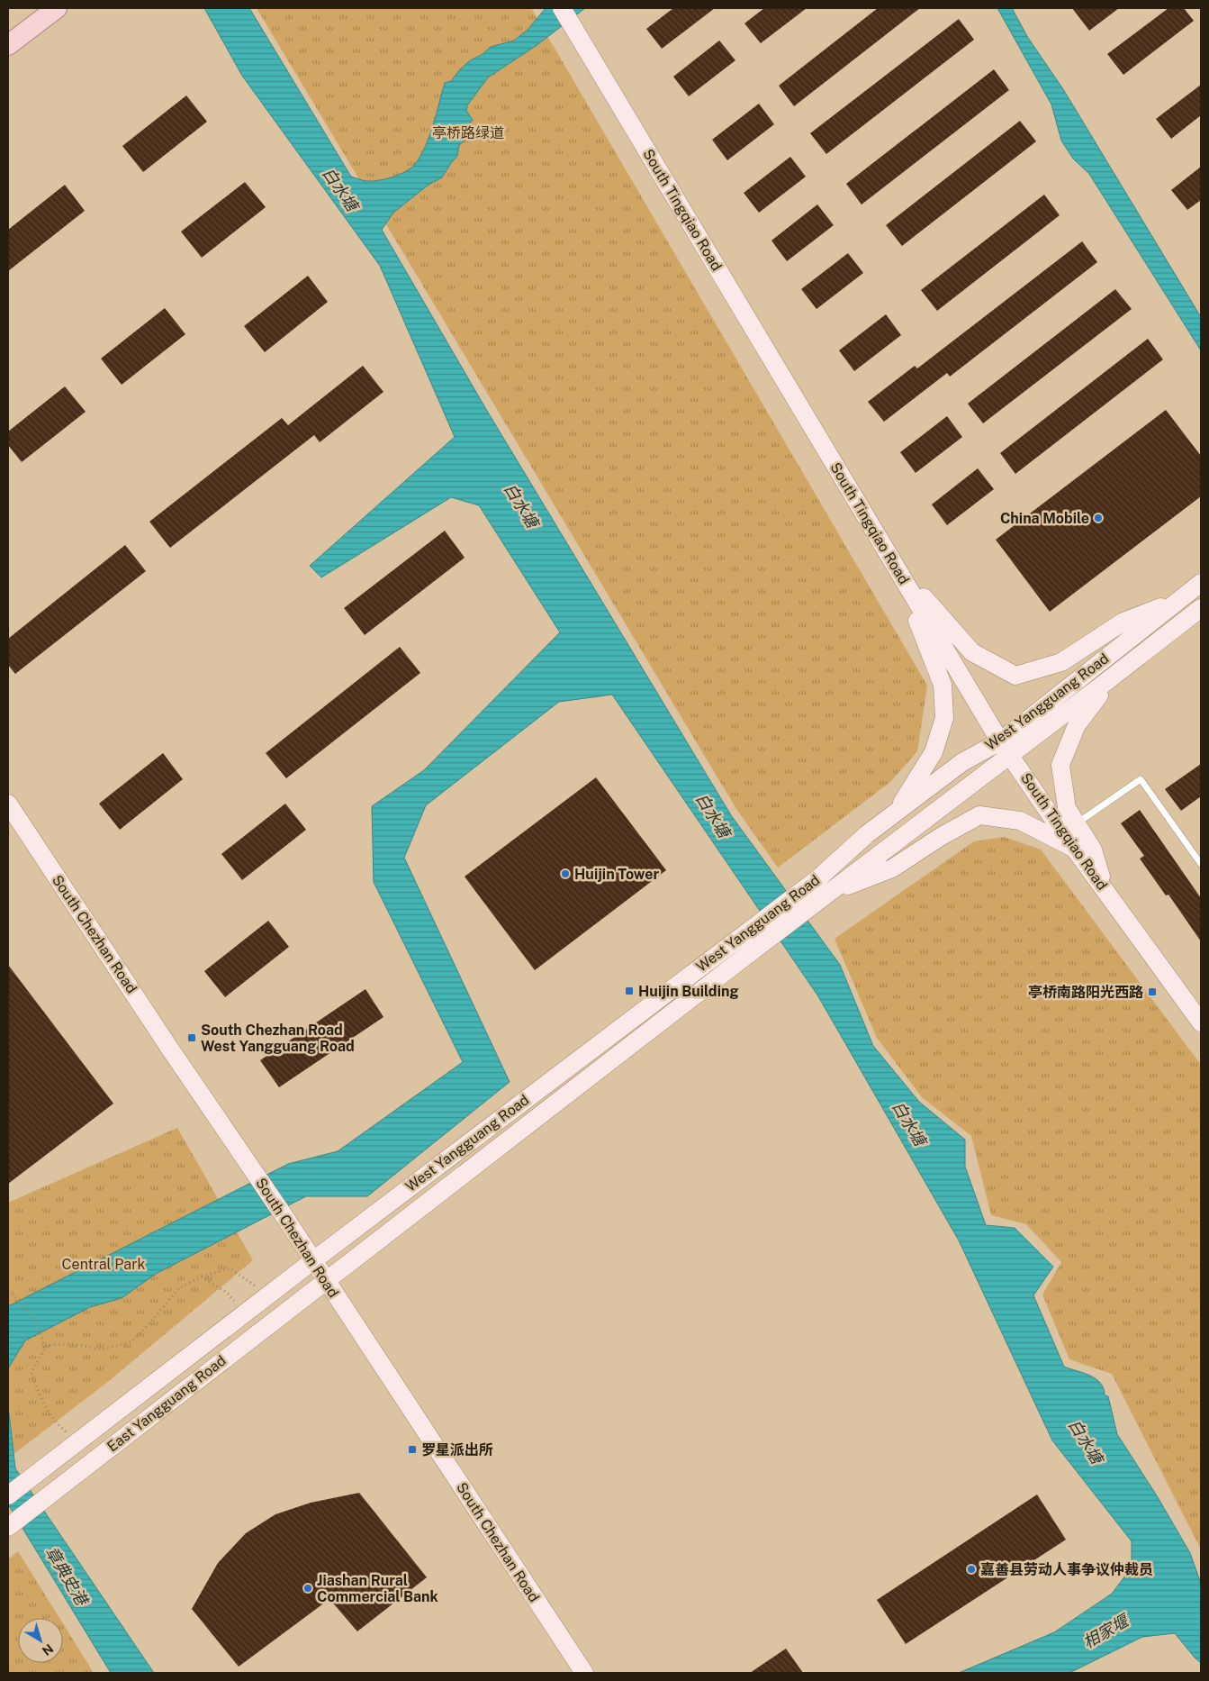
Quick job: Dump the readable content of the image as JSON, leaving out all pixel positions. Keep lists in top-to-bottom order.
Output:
{
  "streets": {
    "street": [
      "South Tingqiao Road",
      "West Yangguang Road",
      "South Chezhan Road",
      "East Yangguang Road"
    ]
  },
  "crossings": [
    ["South Tingqiao Road", "West Yangguang Road"],
    ["West Yangguang Road", "South Chezhan Road"],
    ["West Yangguang Road", "East Yangguang Road"],
    ["South Chezhan Road", "East Yangguang Road"]
  ],
  "water": ["白水塘", "章典史港", "相家堰"],
  "parks": ["亭桥路绿道", "Central Park"],
  "places": {
    "other": [
      "China Mobile",
      "Huijin Tower",
      "嘉善县劳动人事争议仲裁员",
      "Jiashan Rural Commercial Bank"
    ],
    "transit": [
      "Huijin Building",
      "亭桥南路阳光西路",
      "South Chezhan Road West Yangguang Road",
      "罗星派出所"
    ]
  },
  "north": "bottom right"
}
